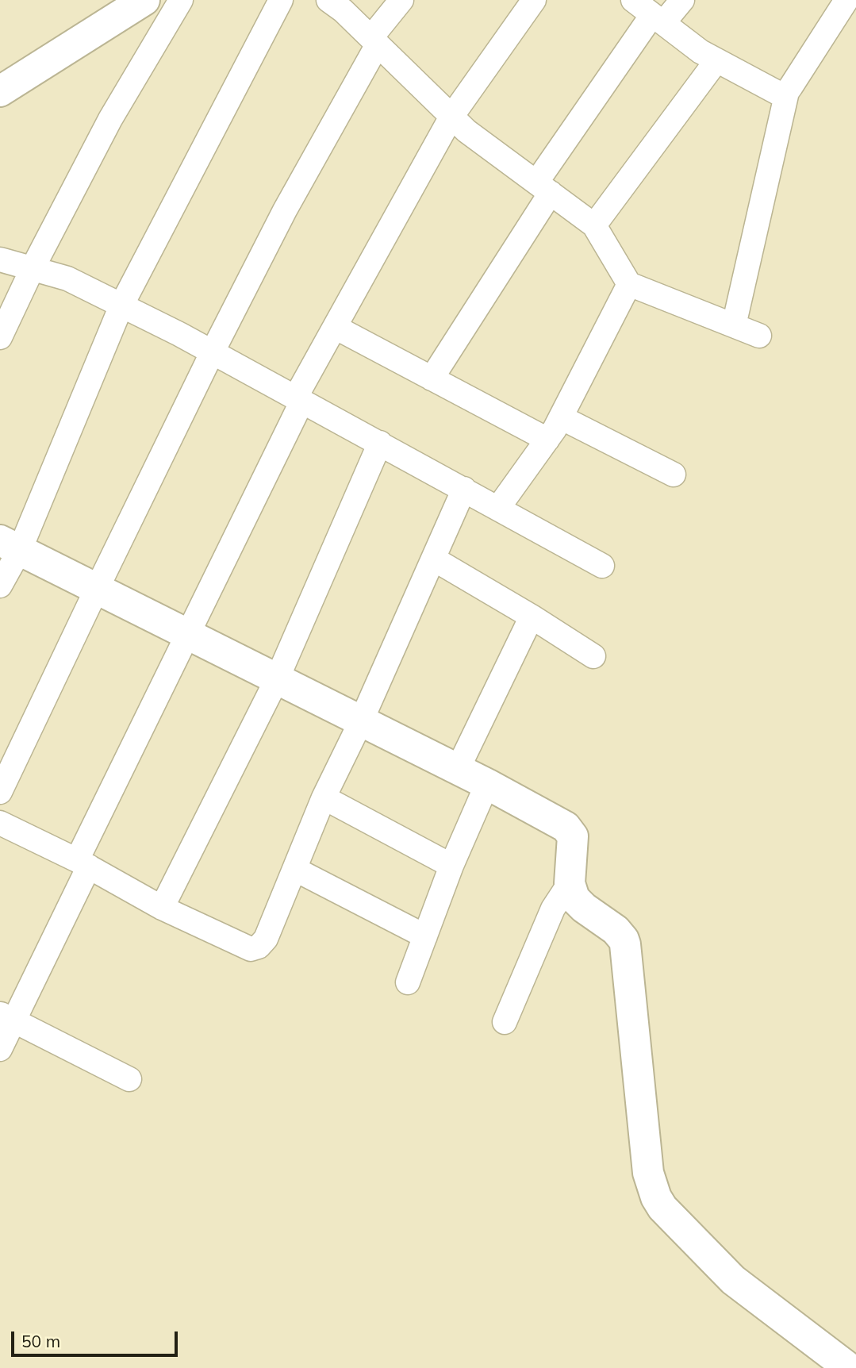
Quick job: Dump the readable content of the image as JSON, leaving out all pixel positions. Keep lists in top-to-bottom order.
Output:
{
  "scale_bar": "50 m"
}
